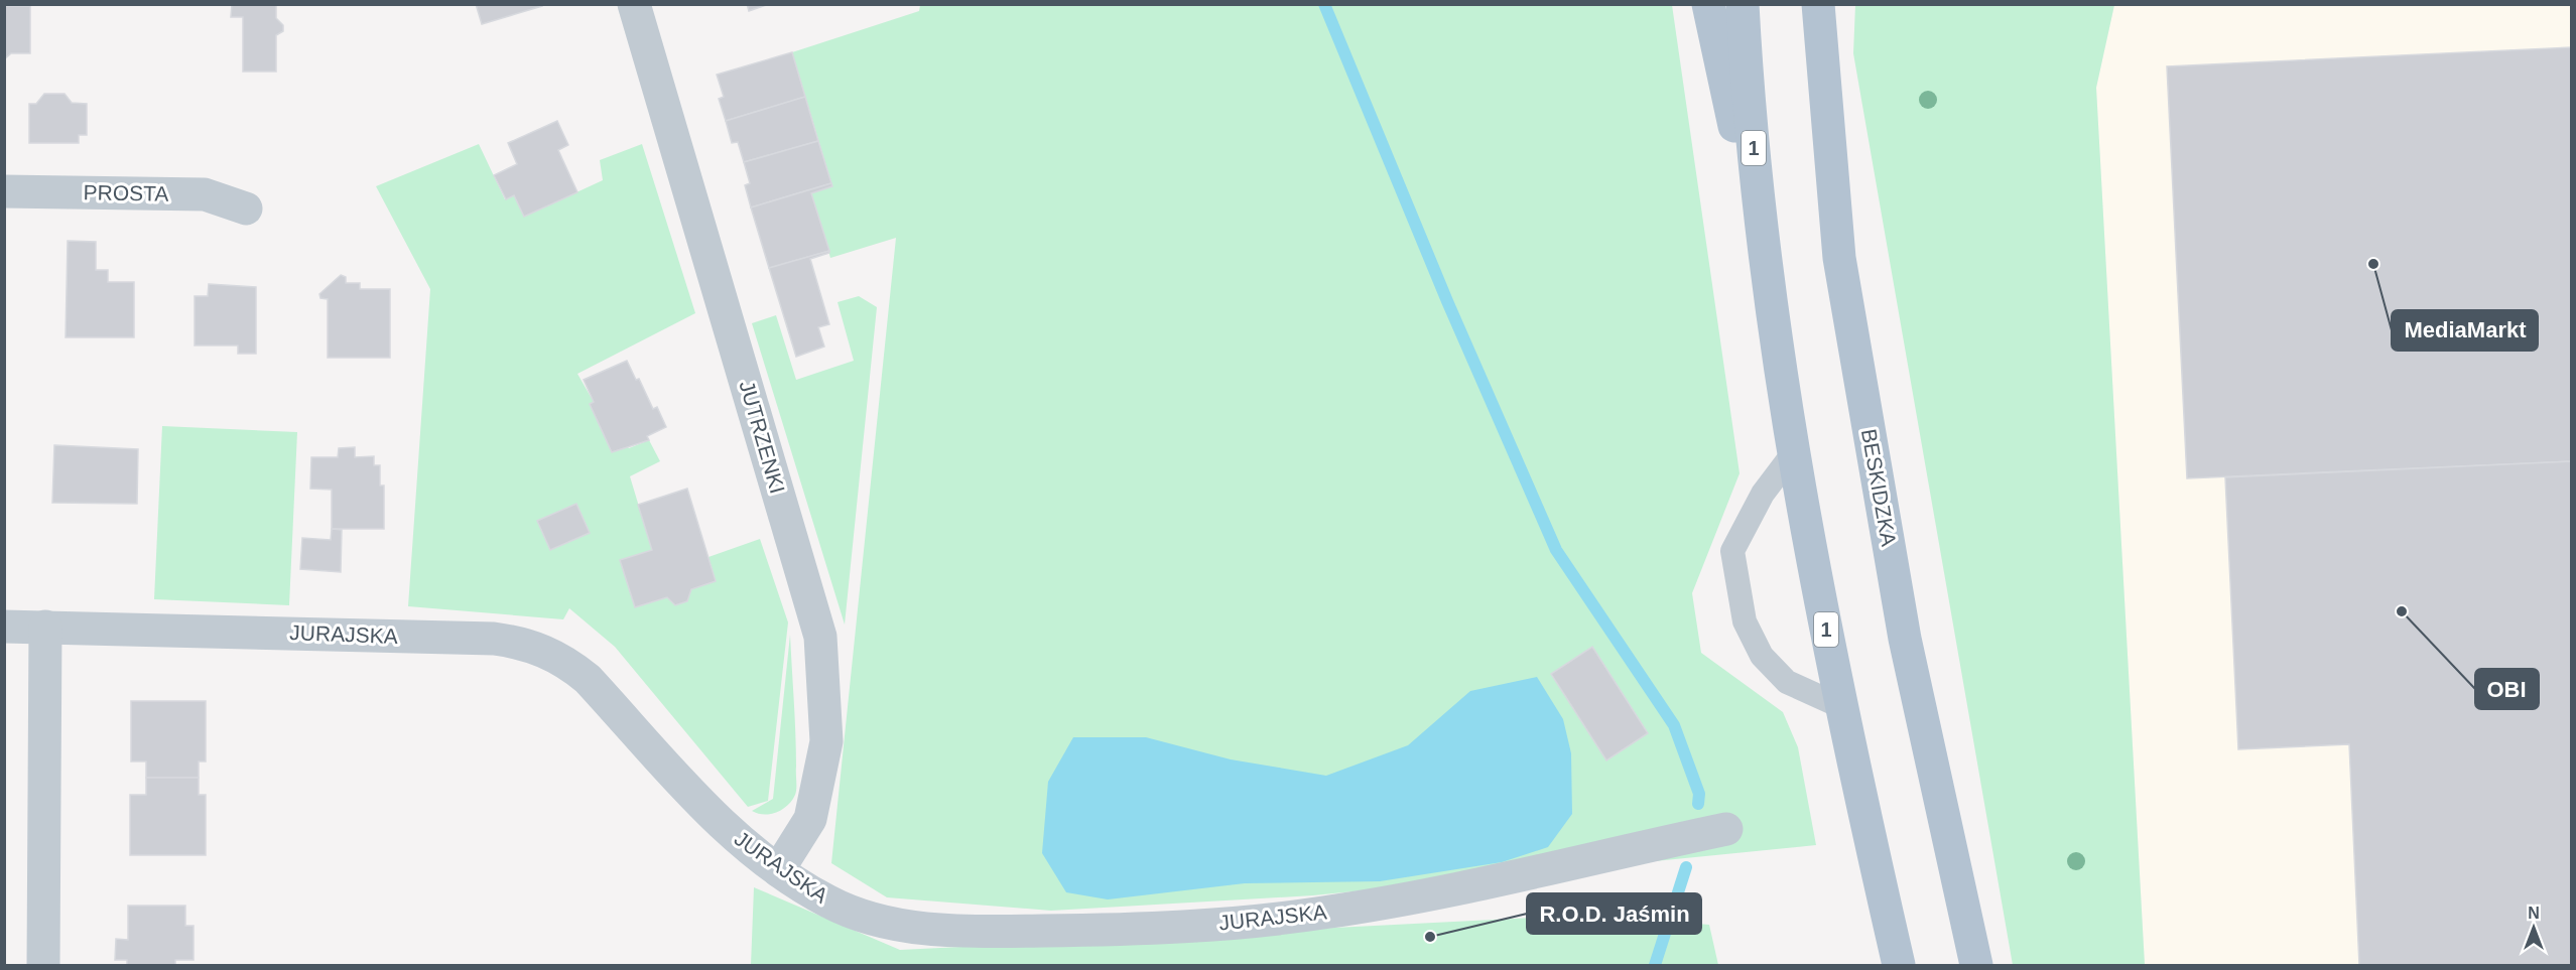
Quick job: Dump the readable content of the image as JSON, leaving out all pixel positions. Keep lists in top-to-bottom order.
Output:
{
  "streets": {
    "main road": ["1", "BESKIDZKA"],
    "street": ["PROSTA", "JUTRZENKI", "JURAJSKA"]
  },
  "crossings": [
    ["JUTRZENKI", "JURAJSKA"]
  ],
  "places": ["MediaMarkt", "OBI", "R.O.D. Jaśmin"],
  "north": "top"
}
